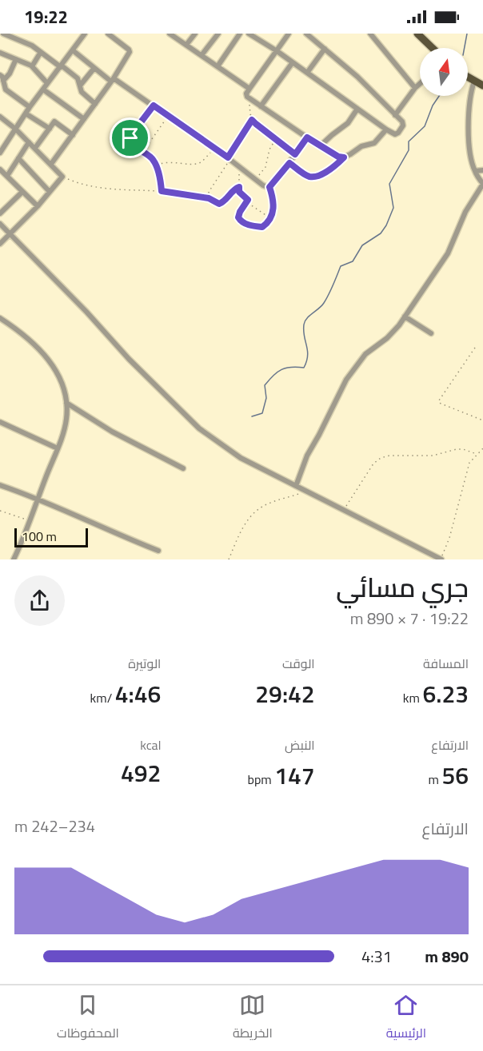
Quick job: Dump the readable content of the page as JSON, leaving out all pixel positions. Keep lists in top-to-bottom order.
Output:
{
  "scale_bar": "100 m",
  "north": "top",
  "page": {
    "status": "19:22",
    "scale": "100 m",
    "heading": ["جري مسائي", "19:22 · 7 × 890 m"],
    "stats": [
      ["المسافة", "6.23 km"],
      ["الوقت", "29:42"],
      ["الوتيرة", "4:46 /km"],
      ["الارتفاع", "56 m"],
      ["النبض", "147 bpm"],
      ["kcal", "492"]
    ],
    "chart": ["الارتفاع", "234–242 m"],
    "list": [
      {
        "name": "890 m",
        "note": "4:31"
      }
    ],
    "tabs": ["الرئيسية", "الخريطة", "المحفوظات"]
  }
}
